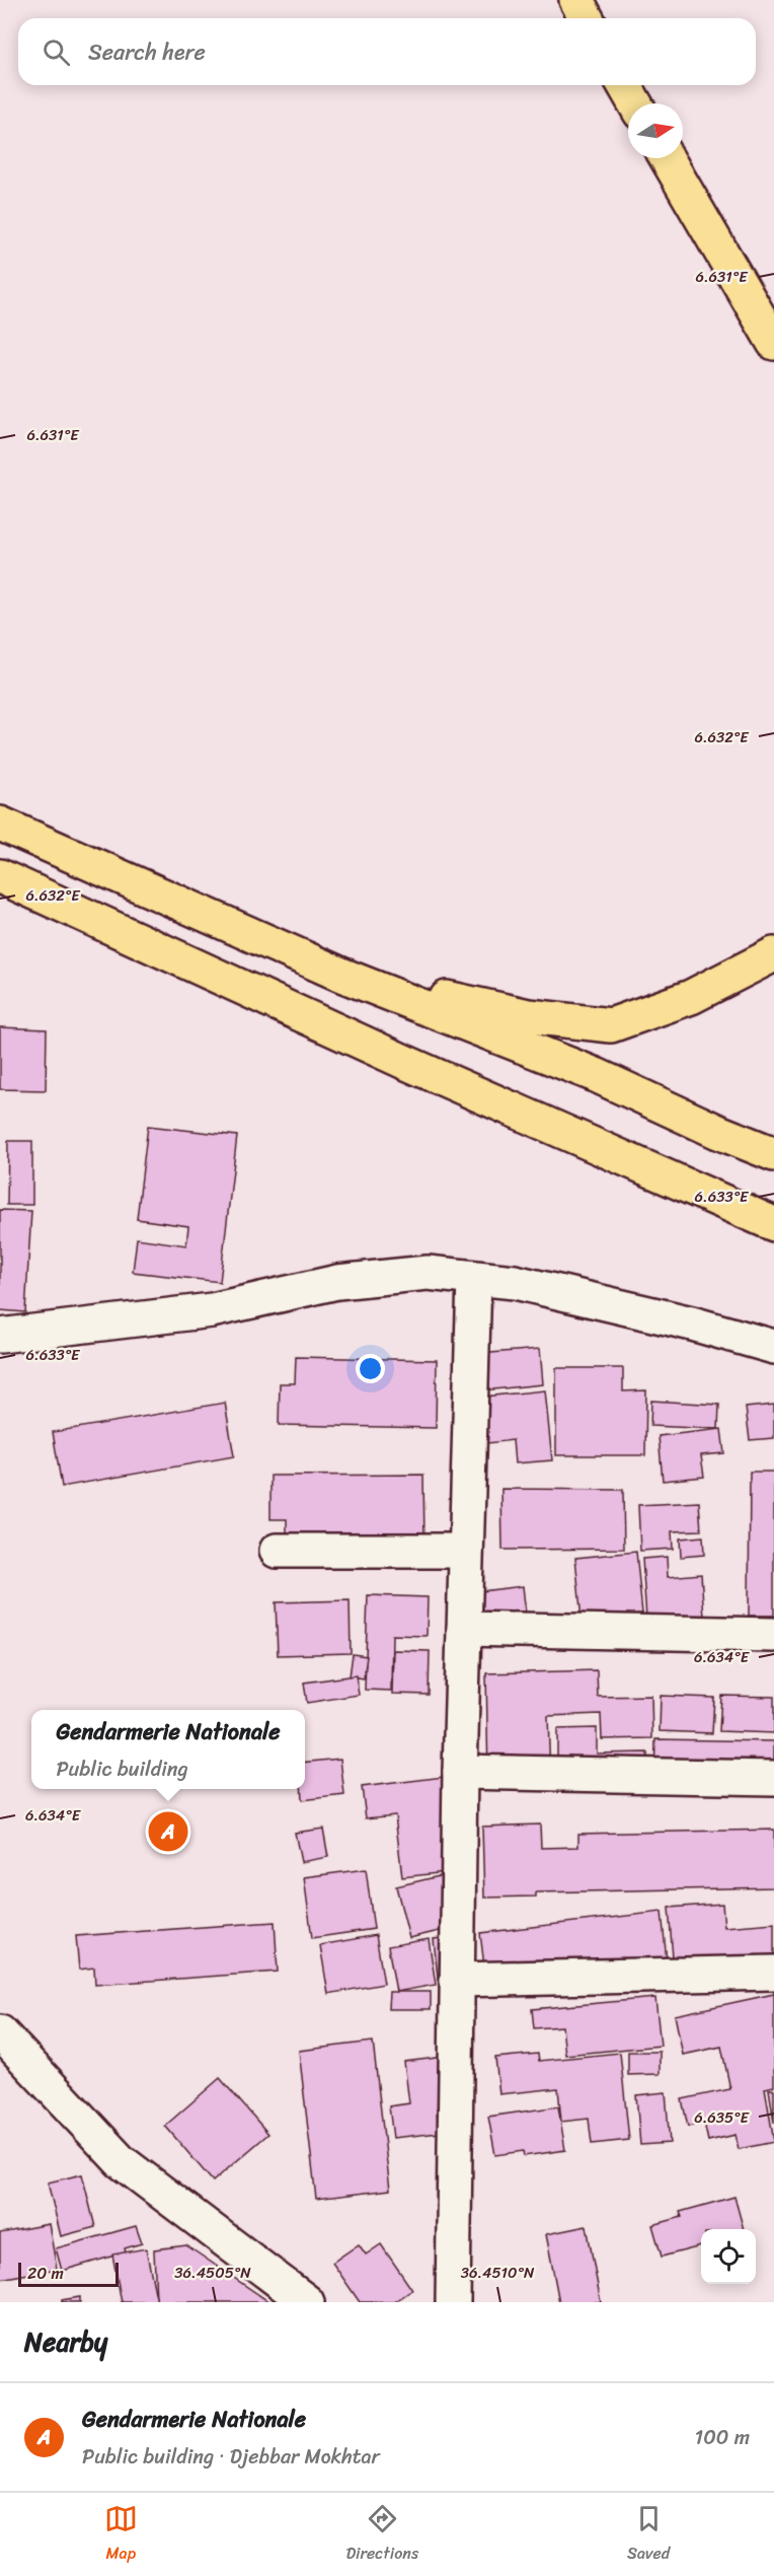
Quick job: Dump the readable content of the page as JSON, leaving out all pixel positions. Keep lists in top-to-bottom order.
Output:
{
  "scale_bar": "20 m",
  "north": "right",
  "page": {
    "search": "Search here",
    "popup": ["Gendarmerie Nationale", "Public building"],
    "pins": "A",
    "scale": "20 m",
    "heading": "Nearby",
    "list": [
      {
        "mark": "A",
        "name": "Gendarmerie Nationale",
        "note": "Public building · Djebbar Mokhtar",
        "value": "100 m"
      }
    ],
    "nav": ["Map", "Directions", "Saved"]
  },
  "coordinates": [
    "6.631°E",
    "6.632°E",
    "6.633°E",
    "6.634°E",
    "6.635°E",
    "36.4505°N",
    "36.4510°N"
  ]
}
